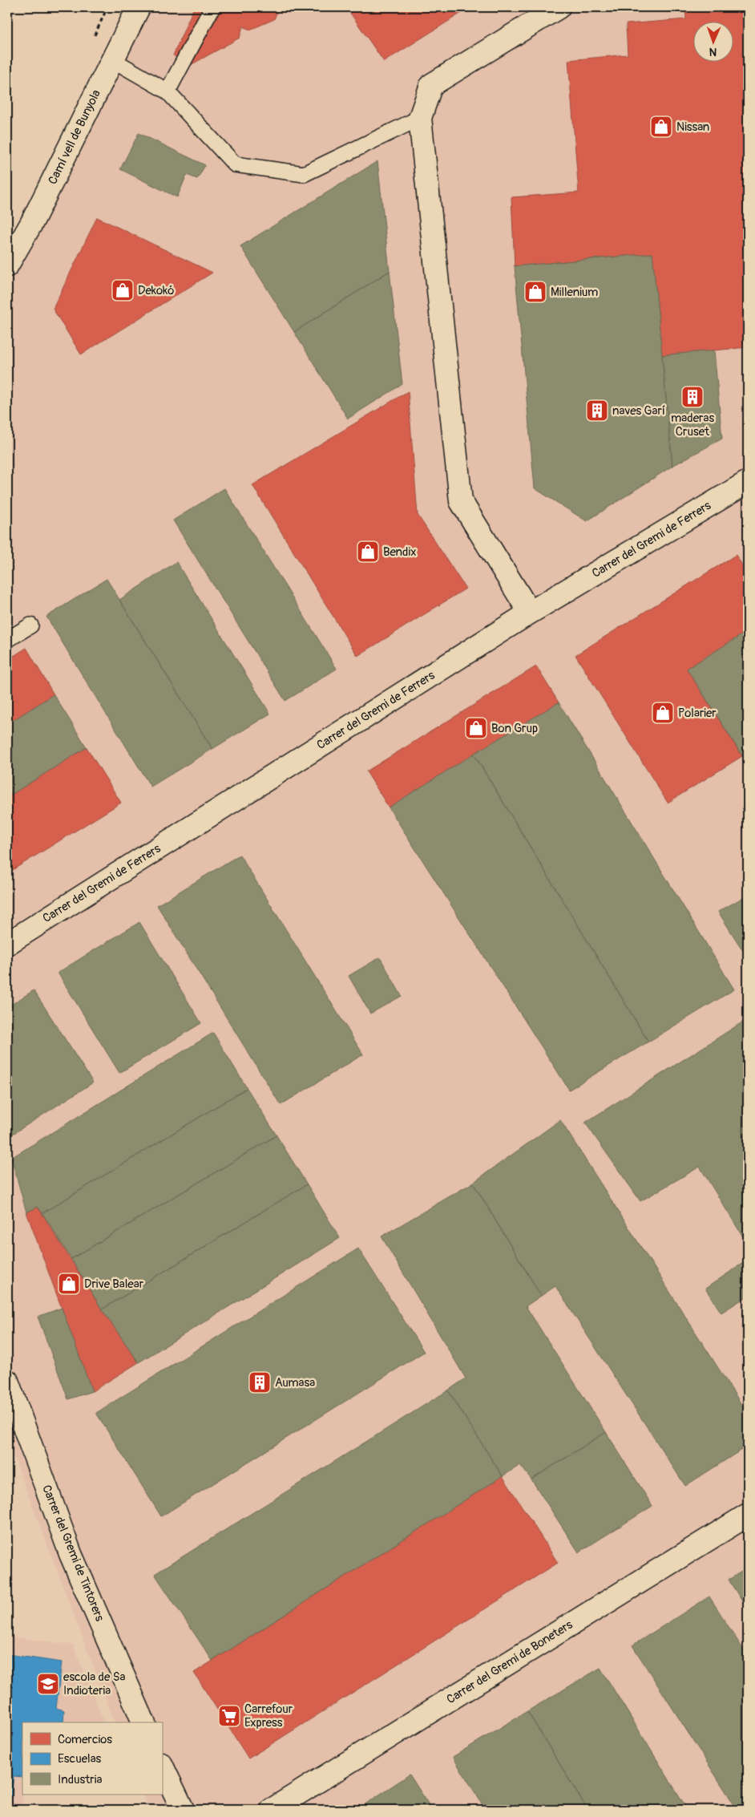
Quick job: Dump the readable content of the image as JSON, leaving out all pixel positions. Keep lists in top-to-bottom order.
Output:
{
  "streets": {
    "street": [
      "Camí vell de Bunyola",
      "Carrer del Gremi de Ferrers",
      "Carrer del Gremi de Tintorers",
      "Carrer del Gremi de Boneters"
    ]
  },
  "places": {
    "shop": [
      "Nissan",
      "Dekokó",
      "Millenium",
      "Bendix",
      "Polarier",
      "Bon Grup",
      "Drive Balear"
    ],
    "building": ["maderas Cruset", "naves Garí", "Aumasa"],
    "school or university": ["escola de Sa Indioteria"],
    "supermarket": ["Carrefour Express"]
  },
  "legend": ["Comercios", "Escuelas", "Industria"],
  "north": "bottom"
}
